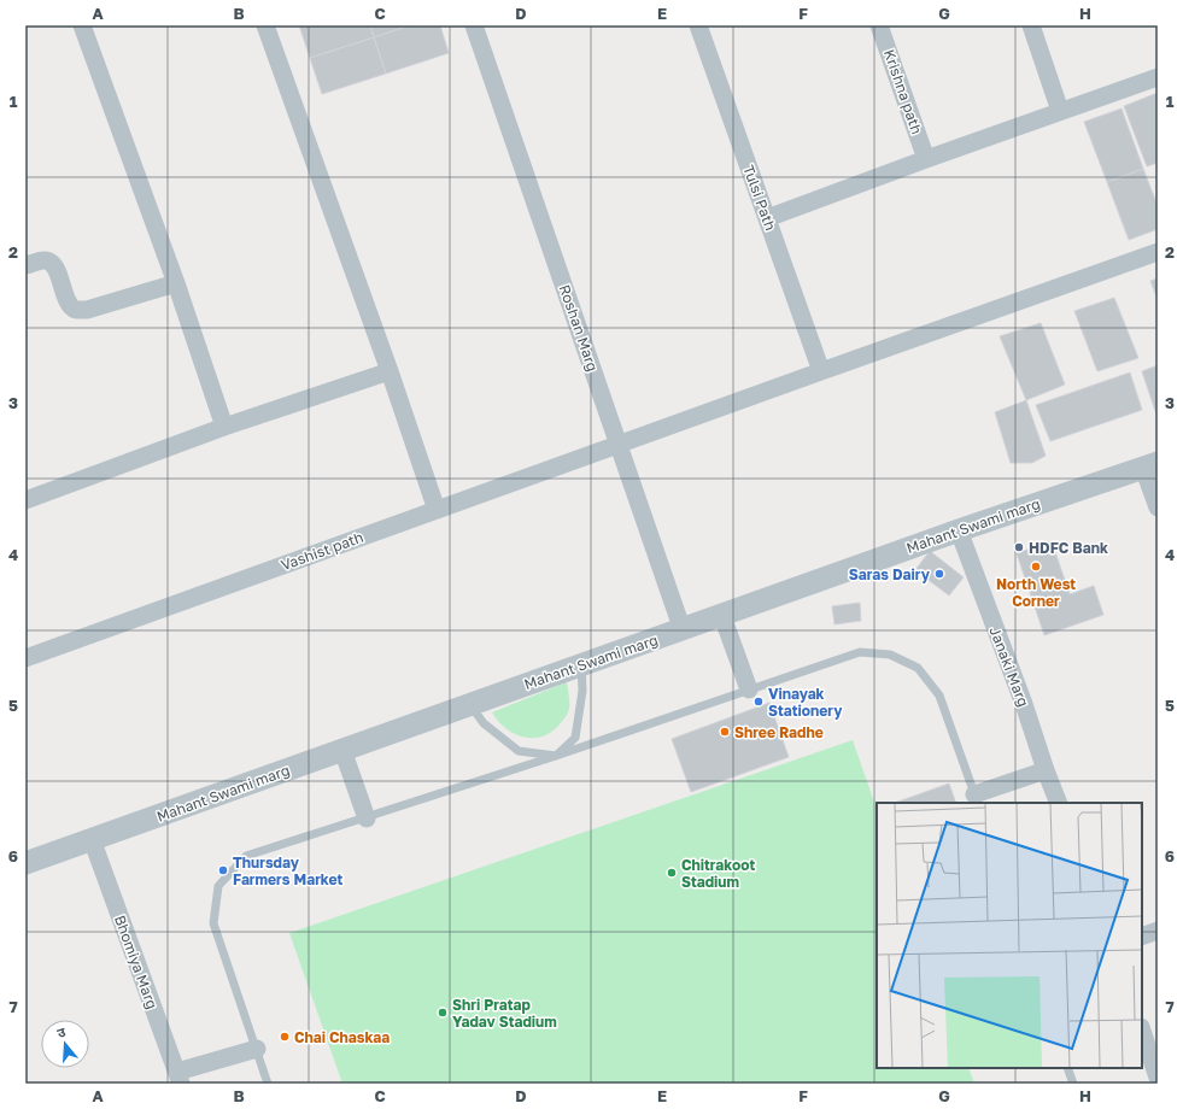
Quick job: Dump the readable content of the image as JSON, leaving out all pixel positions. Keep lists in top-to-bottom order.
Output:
{
  "streets": {
    "street": [
      "Krishna path",
      "Tulsi Path",
      "Roshan Marg",
      "Mahant Swami marg",
      "Vashist path",
      "Janaki Marg",
      "Bhomiya Marg"
    ]
  },
  "crossings": [
    ["Tulsi Path", "Vashist path"],
    ["Roshan Marg", "Mahant Swami marg"],
    ["Roshan Marg", "Vashist path"],
    ["Mahant Swami marg", "Janaki Marg"],
    ["Mahant Swami marg", "Bhomiya Marg"]
  ],
  "places": [
    "HDFC Bank",
    "North West Corner",
    "Saras Dairy",
    "Vinayak Stationery",
    "Shree Radhe",
    "Thursday Farmers Market",
    "Chitrakoot Stadium",
    "Shri Pratap Yadav Stadium",
    "Chai Chaskaa"
  ],
  "north": "top",
  "grid": {
    "columns": [
      "A",
      "B",
      "C",
      "D",
      "E",
      "F",
      "G",
      "H"
    ],
    "rows": [
      "1",
      "2",
      "3",
      "4",
      "5",
      "6",
      "7"
    ]
  }
}
